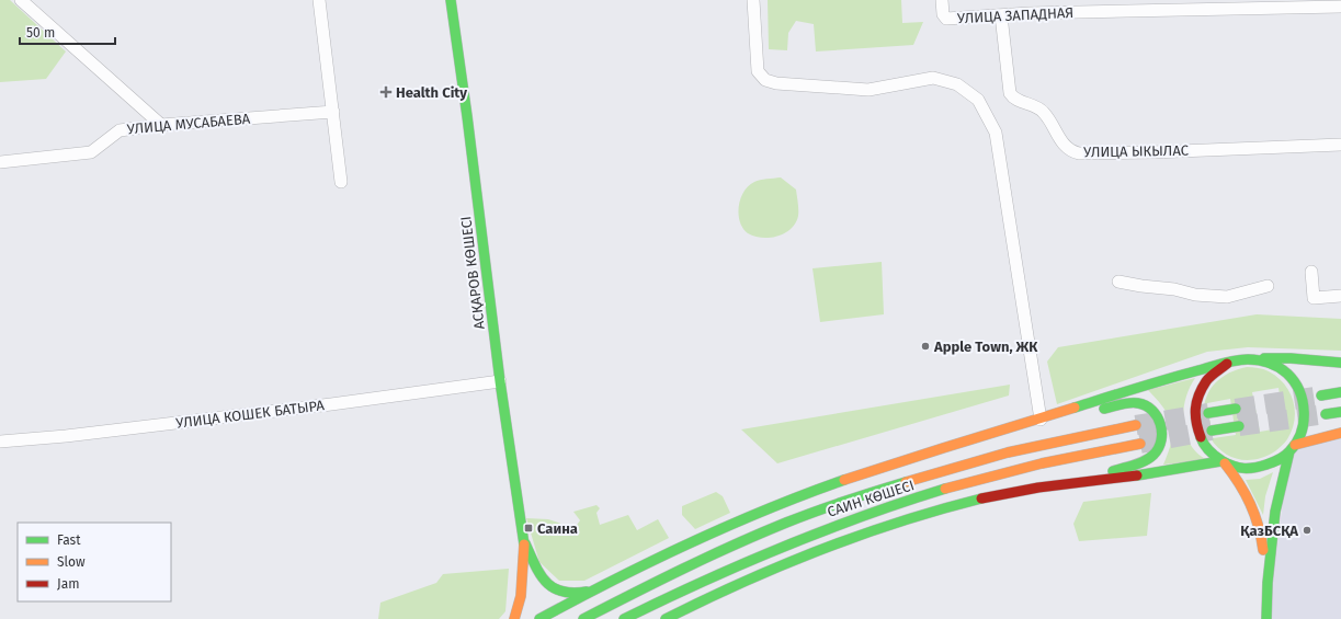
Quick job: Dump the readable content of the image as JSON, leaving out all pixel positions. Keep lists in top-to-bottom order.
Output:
{
  "streets": {
    "street": [
      "УЛИЦА ЗАПАДНАЯ",
      "УЛИЦА МУСАБАЕВА",
      "УЛИЦА ЫКЫЛАС",
      "АСҚАРОВ КӨШЕСІ",
      "УЛИЦА КОШЕК БАТЫРА",
      "САИН КӨШЕСІ"
    ]
  },
  "crossings": [
    ["УЛИЦА ЗАПАДНАЯ", "УЛИЦА ЫКЫЛАС"],
    ["АСҚАРОВ КӨШЕСІ", "УЛИЦА КОШЕК БАТЫРА"]
  ],
  "places": {
    "health": ["Health City"],
    "other": ["Apple Town, ЖК", "ҚазБСҚА"],
    "transit": ["Саина"]
  },
  "legend": ["Fast", "Slow", "Jam"],
  "scale_bar": "50 m"
}
